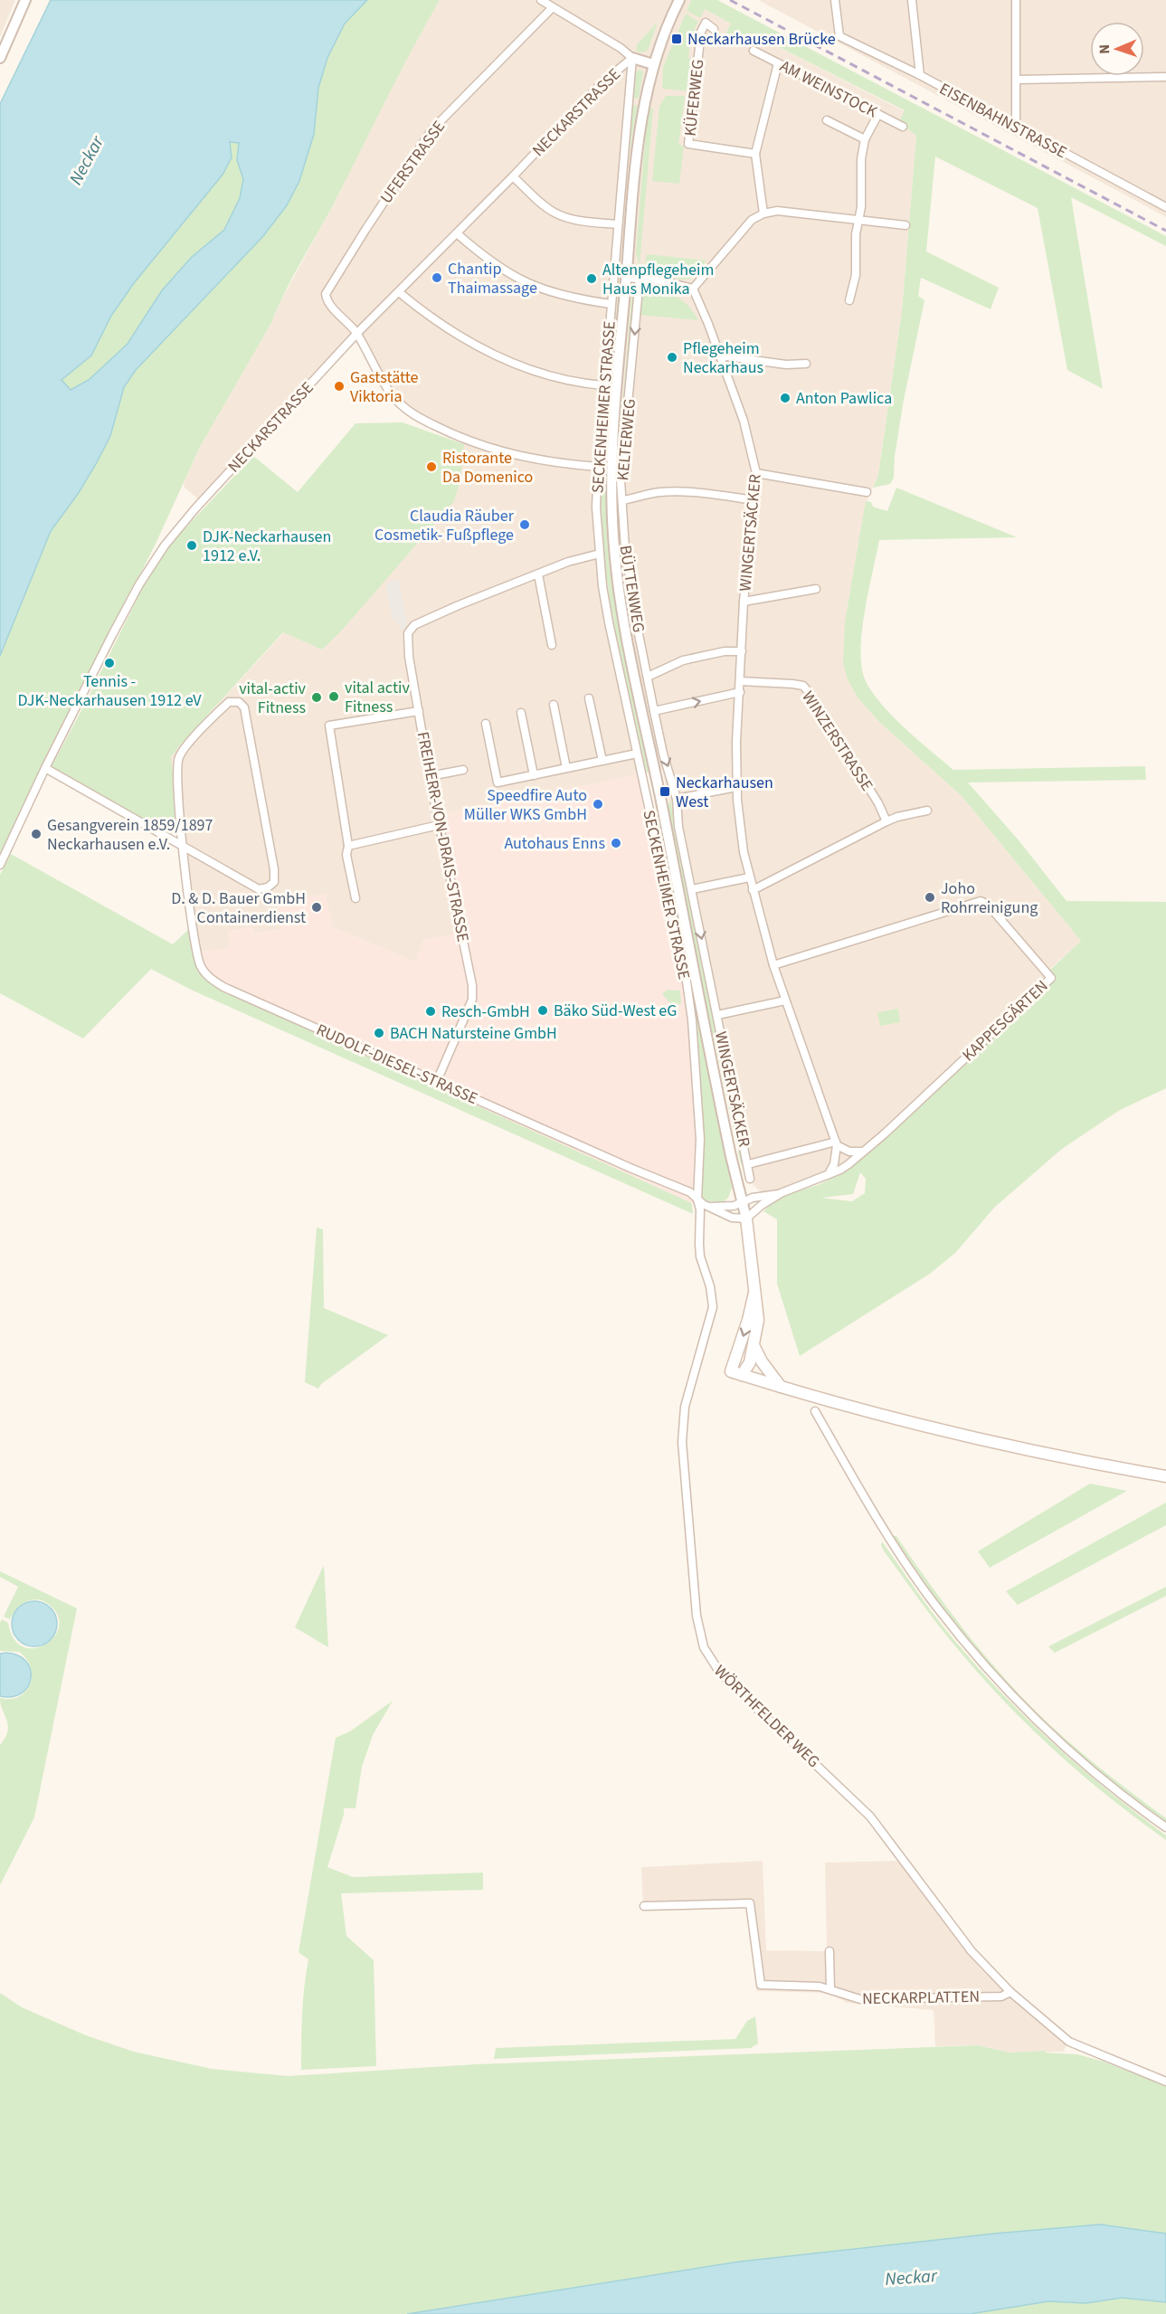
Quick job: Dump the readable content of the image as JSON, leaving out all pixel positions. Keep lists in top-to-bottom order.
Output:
{
  "streets": {
    "street": [
      "AM WEINSTOCK",
      "KÜFERWEG",
      "NECKARSTRASSE",
      "EISENBAHNSTRASSE",
      "UFERSTRASSE",
      "SECKENHEIMER STRASSE",
      "KELTERWEG",
      "WINGERTSÄCKER",
      "BÜTTENWEG",
      "WINZERSTRASSE",
      "FREIHERR-VON-DRAIS-STRASSE",
      "KAPPESGÄRTEN",
      "RUDOLF-DIESEL-STRASSE",
      "WÖRTHFELDER WEG",
      "NECKARPLATTEN"
    ]
  },
  "crossings": [
    ["NECKARSTRASSE", "UFERSTRASSE"],
    ["NECKARSTRASSE", "SECKENHEIMER STRASSE"],
    ["SECKENHEIMER STRASSE", "FREIHERR-VON-DRAIS-STRASSE"],
    ["SECKENHEIMER STRASSE", "RUDOLF-DIESEL-STRASSE"],
    ["SECKENHEIMER STRASSE", "WÖRTHFELDER WEG"],
    ["KELTERWEG", "WINGERTSÄCKER"],
    ["KELTERWEG", "BÜTTENWEG"],
    ["WINGERTSÄCKER", "BÜTTENWEG"],
    ["WINGERTSÄCKER", "WINZERSTRASSE"],
    ["WINGERTSÄCKER", "KAPPESGÄRTEN"],
    ["FREIHERR-VON-DRAIS-STRASSE", "RUDOLF-DIESEL-STRASSE"],
    ["KAPPESGÄRTEN", "RUDOLF-DIESEL-STRASSE"],
    ["RUDOLF-DIESEL-STRASSE", "WÖRTHFELDER WEG"],
    ["WÖRTHFELDER WEG", "NECKARPLATTEN"]
  ],
  "water": ["Neckar"],
  "places": {
    "transit": ["Neckarhausen Brücke", "Neckarhausen West"],
    "other": [
      "Chantip Thaimassage",
      "Altenpflegeheim Haus Monika",
      "Pflegeheim Neckarhaus",
      "Gaststätte Viktoria",
      "Anton Pawlica",
      "Ristorante Da Domenico",
      "Claudia Räuber Cosmetik- Fußpflege",
      "DJK-Neckarhausen 1912 e.V.",
      "Tennis - DJK-Neckarhausen 1912 eV",
      "vital activ Fitness",
      "vital-activ Fitness",
      "Speedfire Auto Müller WKS GmbH",
      "Gesangverein 1859/1897 Neckarhausen e.V.",
      "Autohaus Enns",
      "Joho Rohrreinigung",
      "D. & D. Bauer GmbH Containerdienst",
      "Bäko Süd-West eG",
      "Resch-GmbH",
      "BACH Natursteine GmbH"
    ]
  },
  "north": "left"
}
